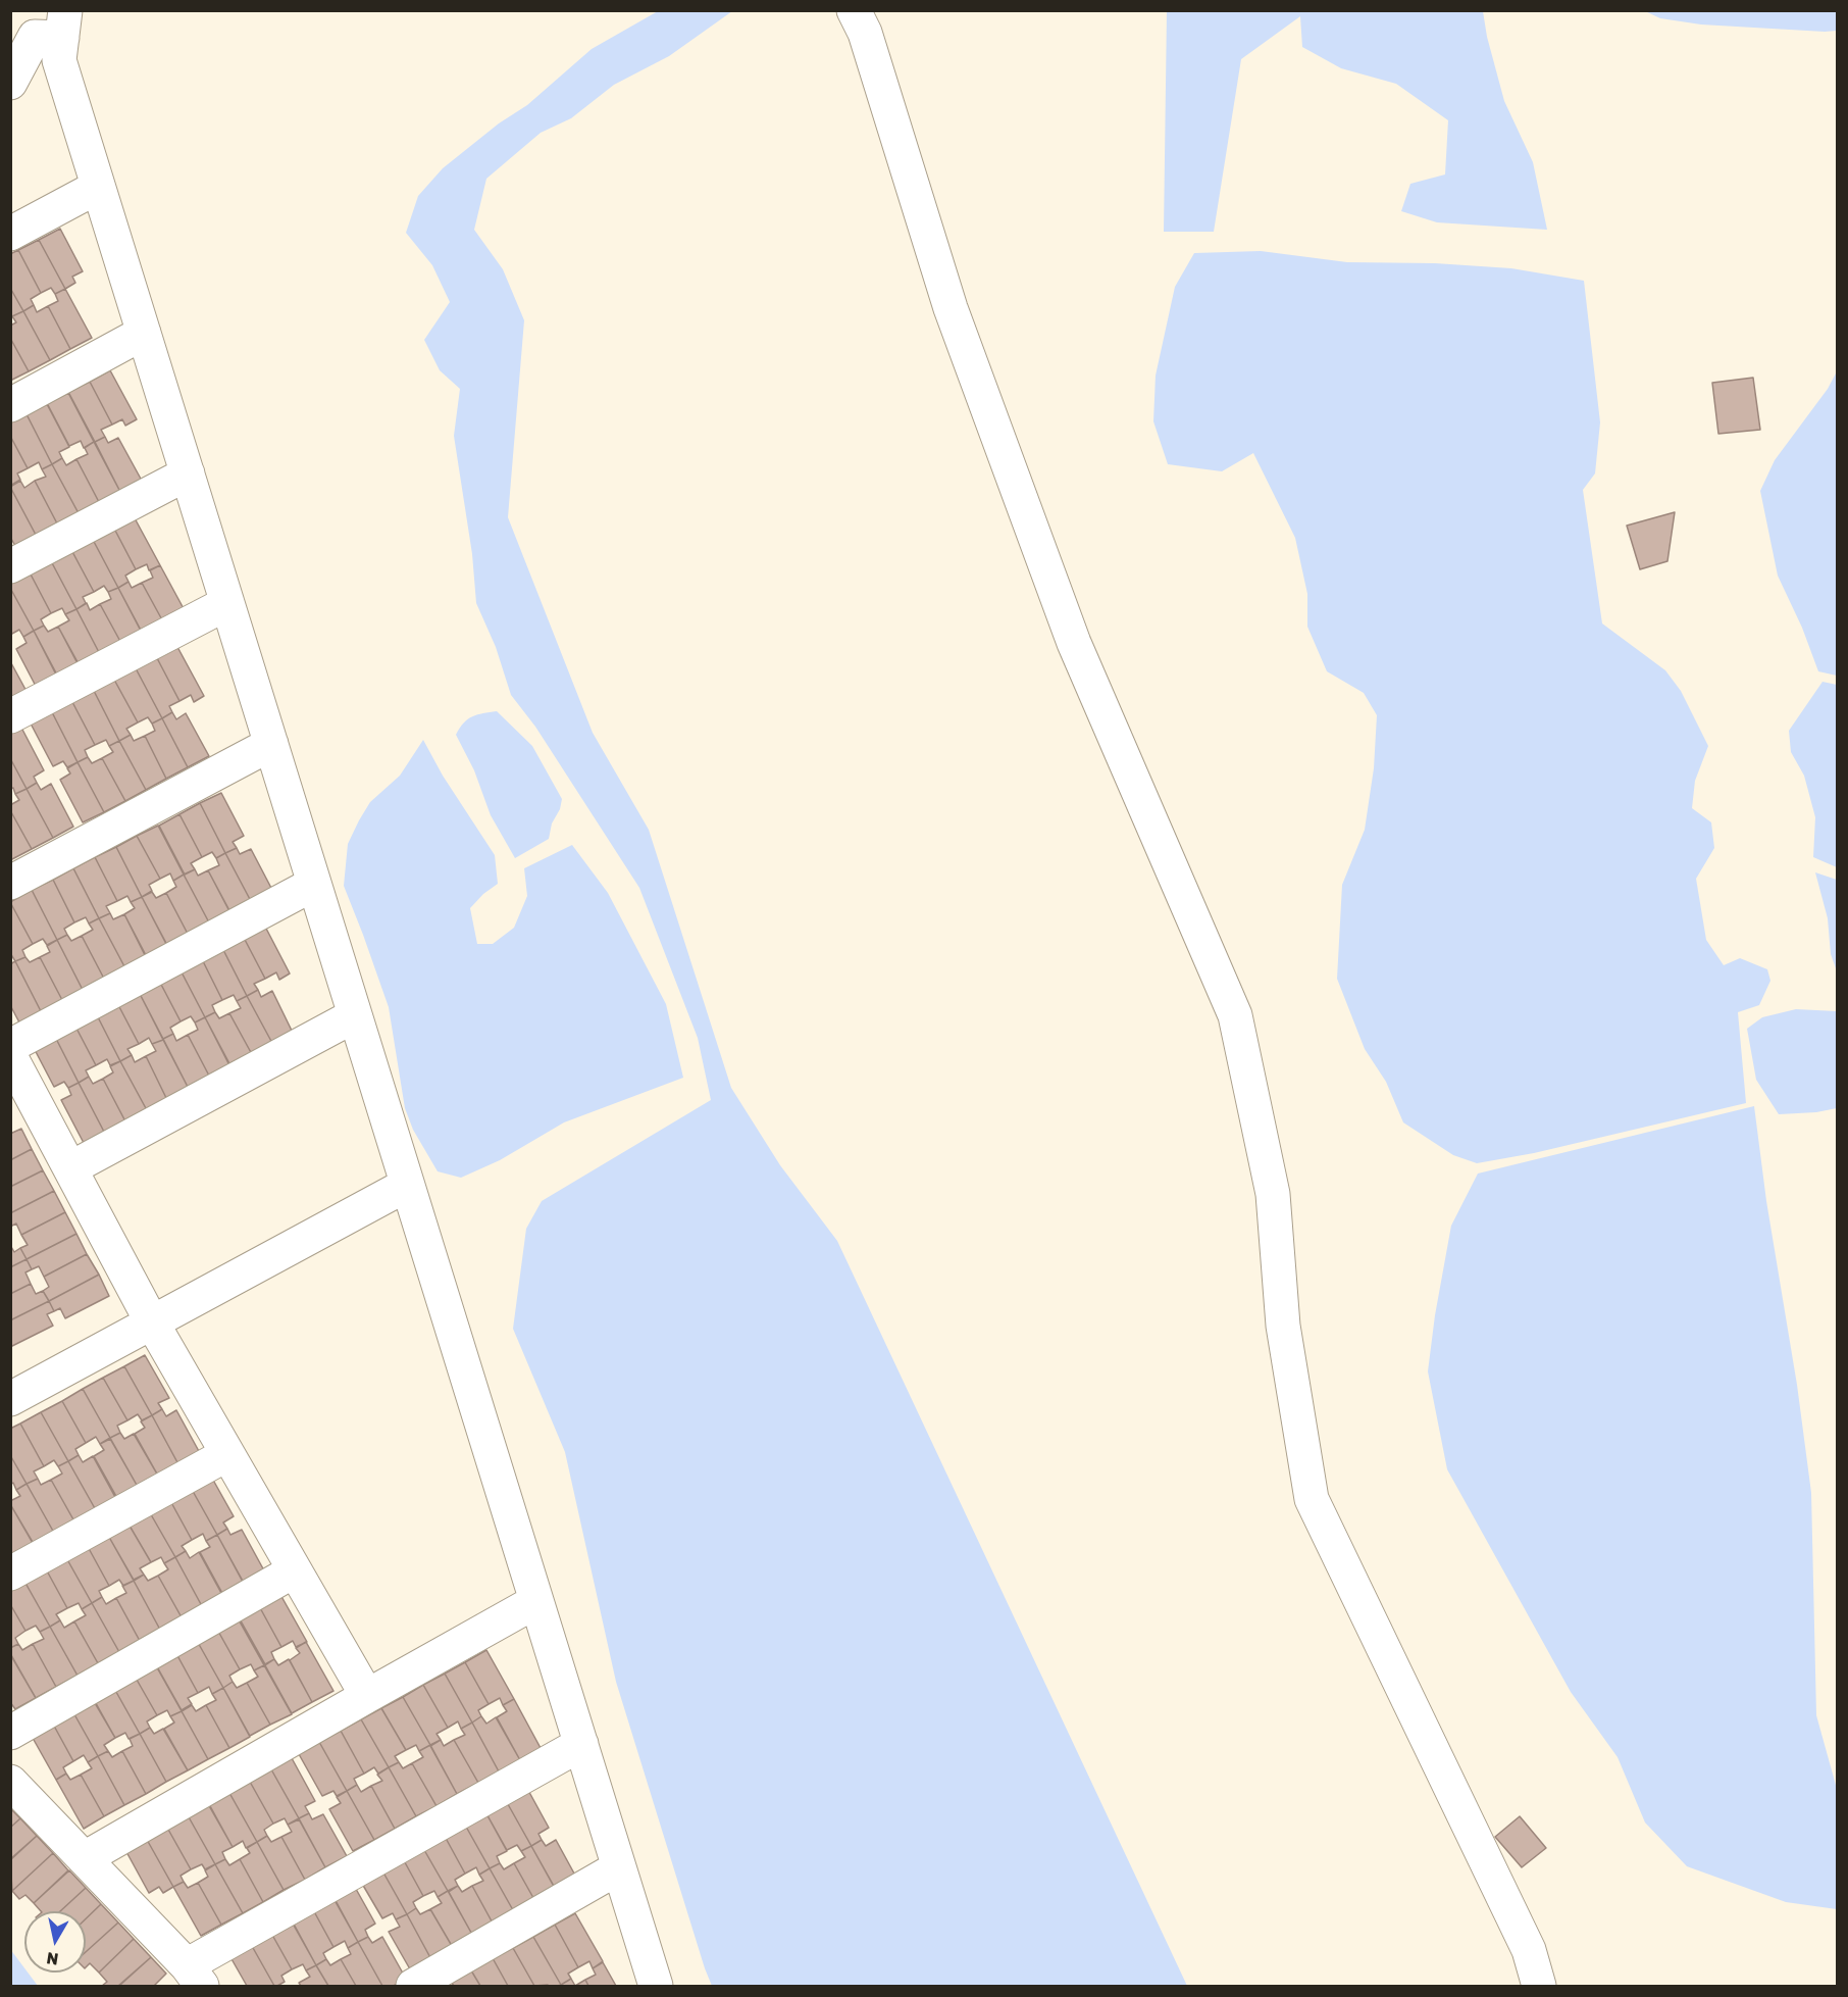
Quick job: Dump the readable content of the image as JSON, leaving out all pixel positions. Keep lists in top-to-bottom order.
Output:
{
  "north": "bottom"
}
